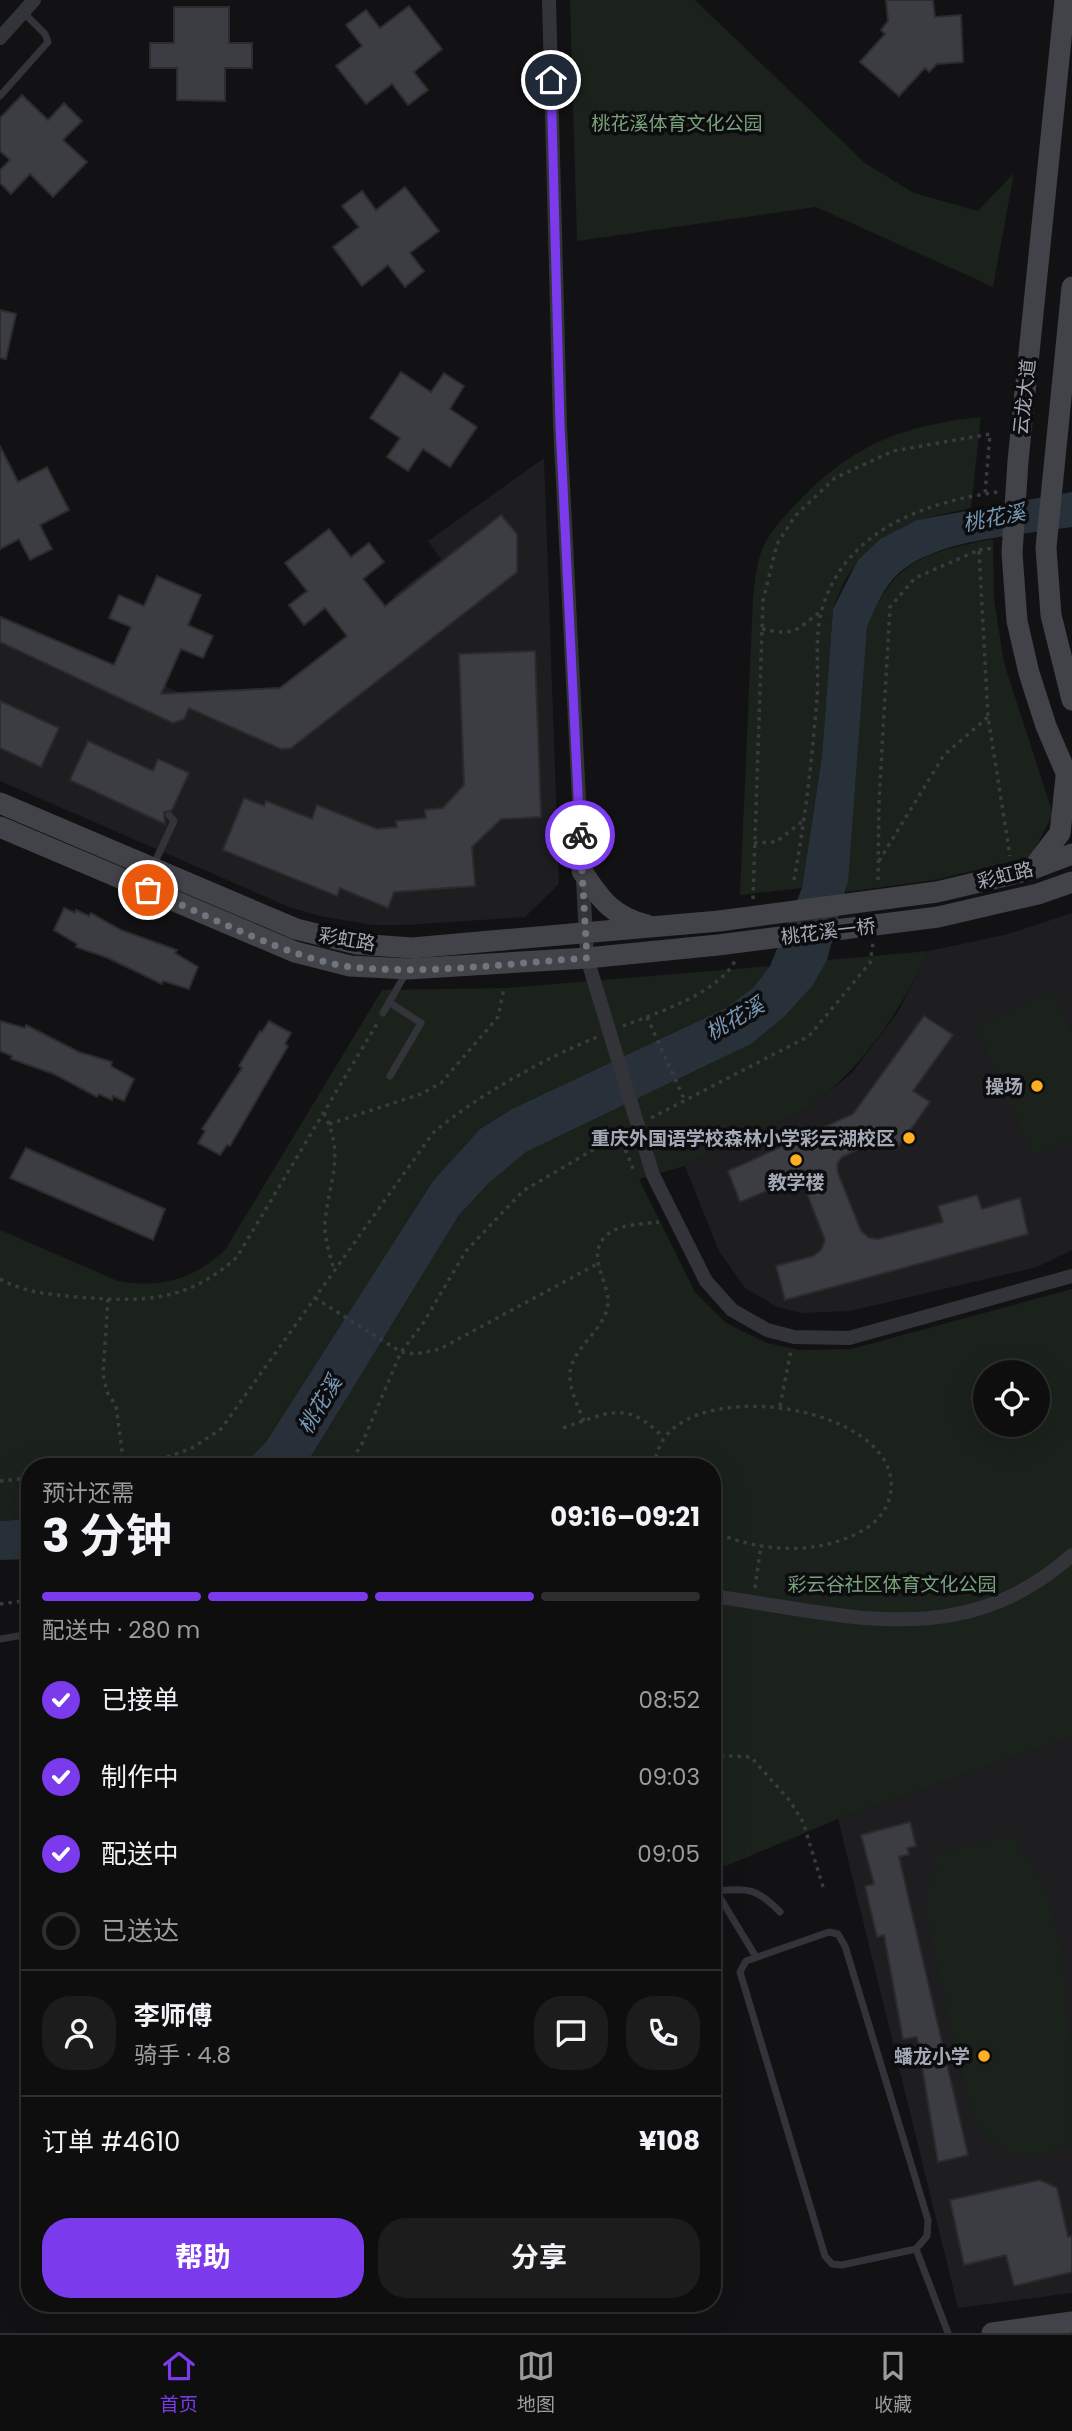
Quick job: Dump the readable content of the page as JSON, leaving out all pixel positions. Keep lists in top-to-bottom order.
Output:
{
  "streets": {
    "main road": ["云龙大道", "彩虹路", "桃花溪一桥"]
  },
  "crossings": [
    ["彩虹路", "桃花溪一桥"]
  ],
  "water": ["桃花溪"],
  "parks": ["桃花溪体育文化公园", "彩云谷社区体育文化公园"],
  "places": [
    "操场",
    "重庆外国语学校森林小学彩云湖校区",
    "教学楼",
    "蟠龙小学"
  ],
  "page": {
    "heading": ["3 分钟", "预计还需", "09:16–09:21"],
    "panel": [
      "李师傅",
      "骑手 · 4.8",
      "订单 #4610",
      "¥108"
    ],
    "bar": "配送中 · 280 m",
    "list": [
      ["已接单", "08:52"],
      ["制作中", "09:03"],
      ["配送中", "09:05"],
      "已送达"
    ],
    "buttons": ["帮助", "分享"],
    "tabs": ["首页", "地图", "收藏"]
  }
}
